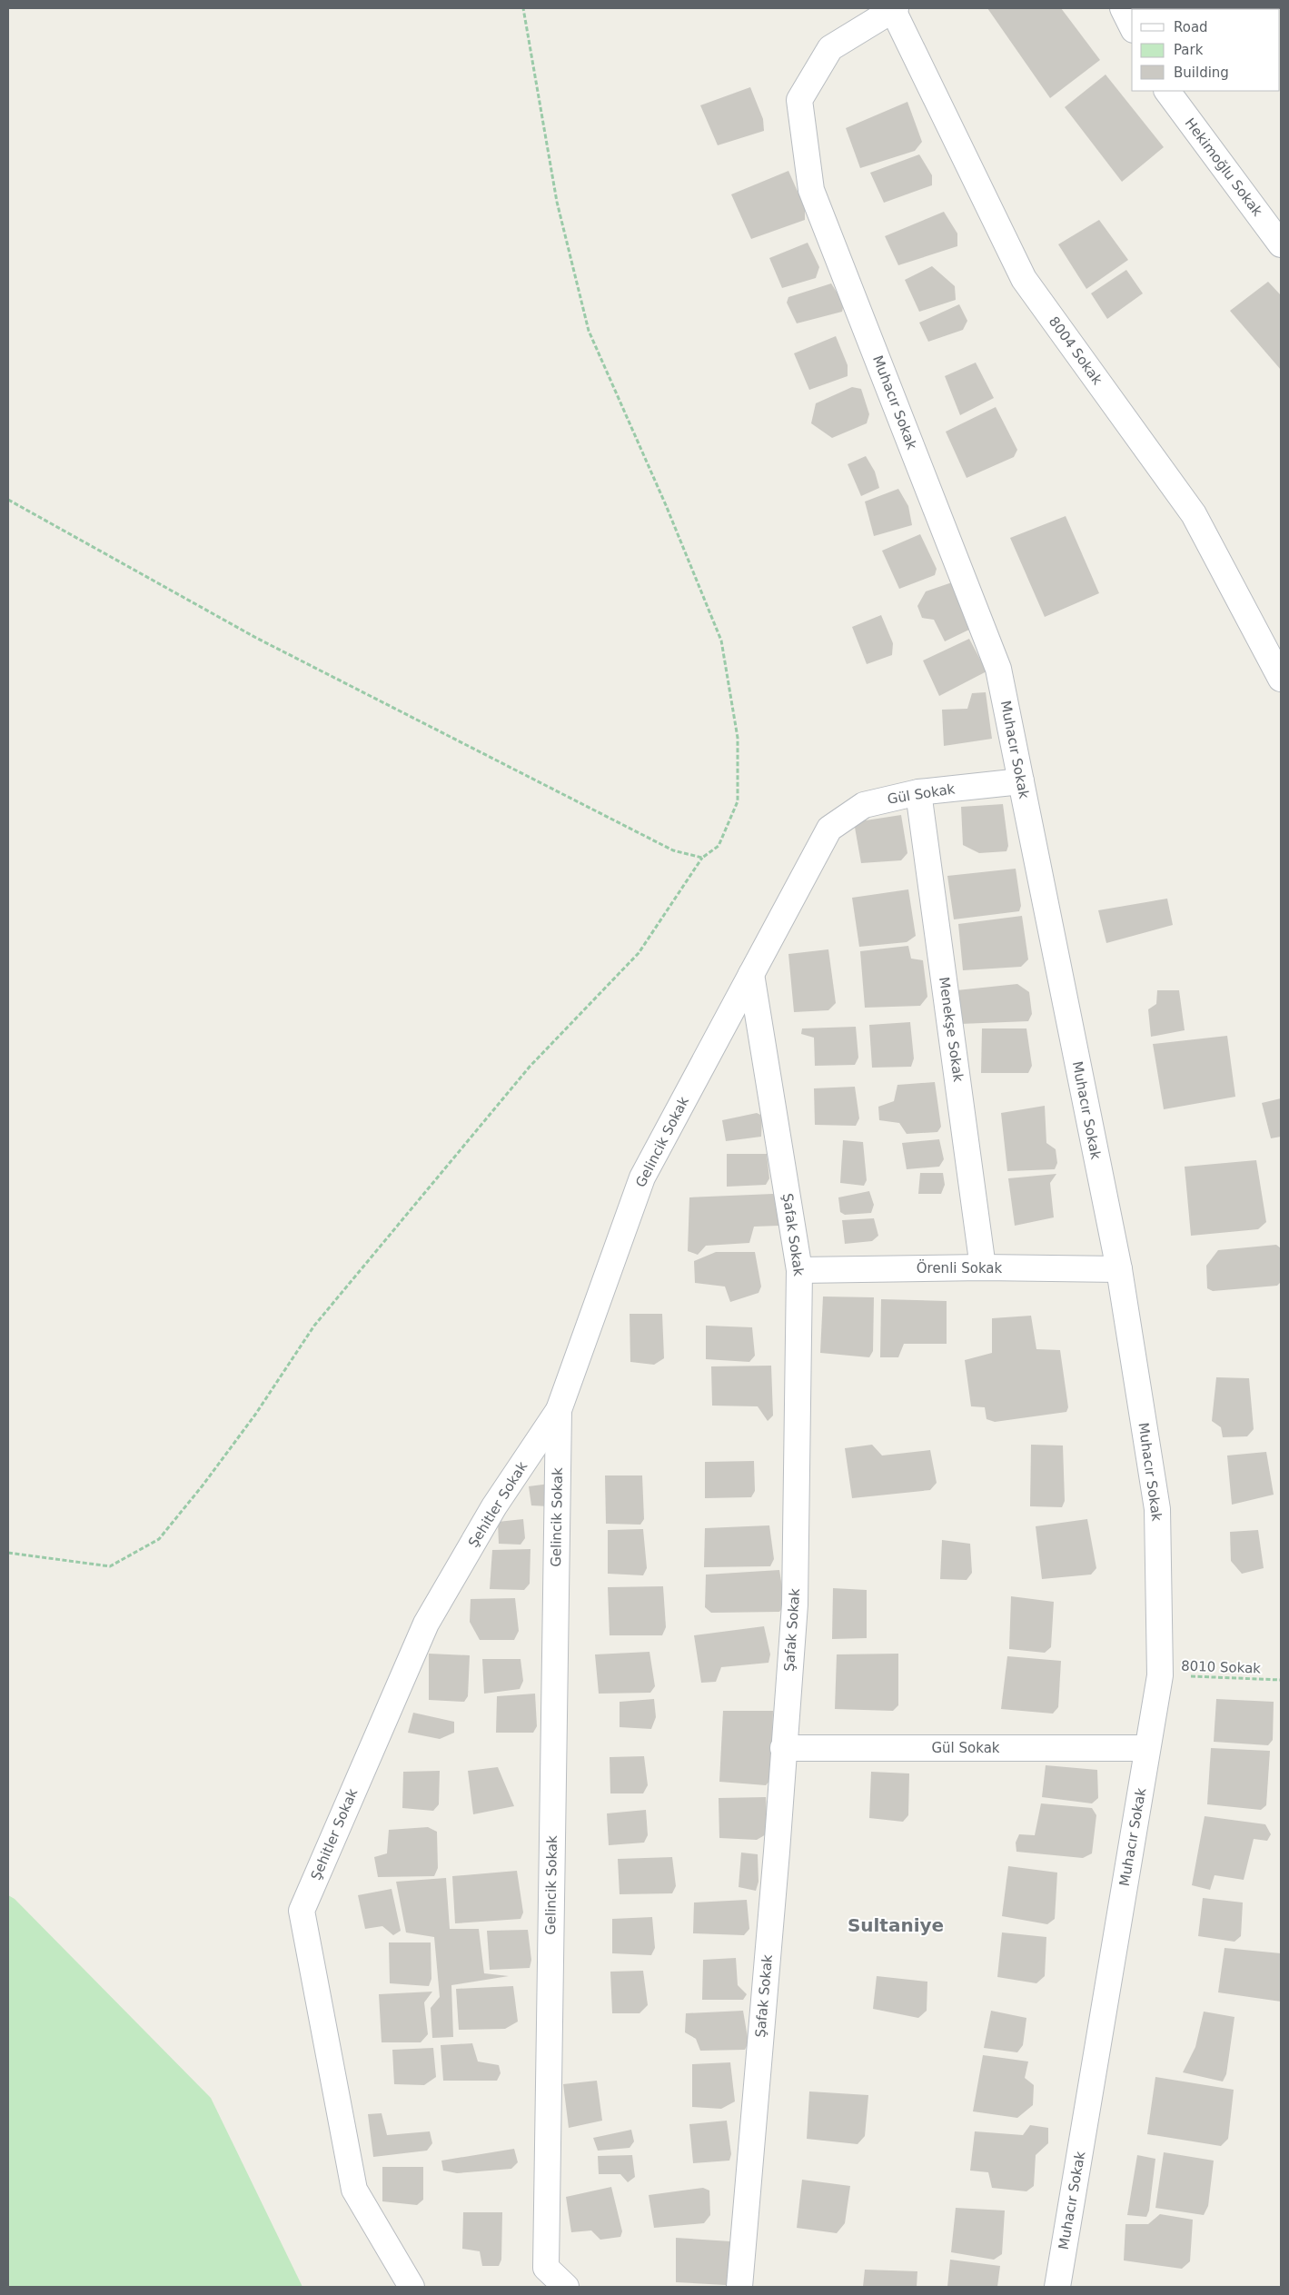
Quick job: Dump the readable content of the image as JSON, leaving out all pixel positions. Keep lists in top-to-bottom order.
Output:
{
  "streets": {
    "street": [
      "Hekimoğlu Sokak",
      "8004 Sokak",
      "Muhacır Sokak",
      "Gül Sokak",
      "Menekşe Sokak",
      "Gelincik Sokak",
      "Şafak Sokak",
      "Örenli Sokak",
      "Şehitler Sokak"
    ],
    "path": ["8010 Sokak"]
  },
  "crossings": [
    ["8004 Sokak", "Muhacır Sokak"],
    ["Muhacır Sokak", "Gül Sokak"],
    ["Muhacır Sokak", "Örenli Sokak"],
    ["Muhacır Sokak", "8010 Sokak"],
    ["Gül Sokak", "Menekşe Sokak"],
    ["Gül Sokak", "Gelincik Sokak"],
    ["Gül Sokak", "Şafak Sokak"],
    ["Menekşe Sokak", "Örenli Sokak"],
    ["Gelincik Sokak", "Şafak Sokak"],
    ["Gelincik Sokak", "Şehitler Sokak"],
    ["Şafak Sokak", "Örenli Sokak"]
  ],
  "districts": ["Sultaniye"],
  "legend": ["Road", "Park", "Building"]
}
